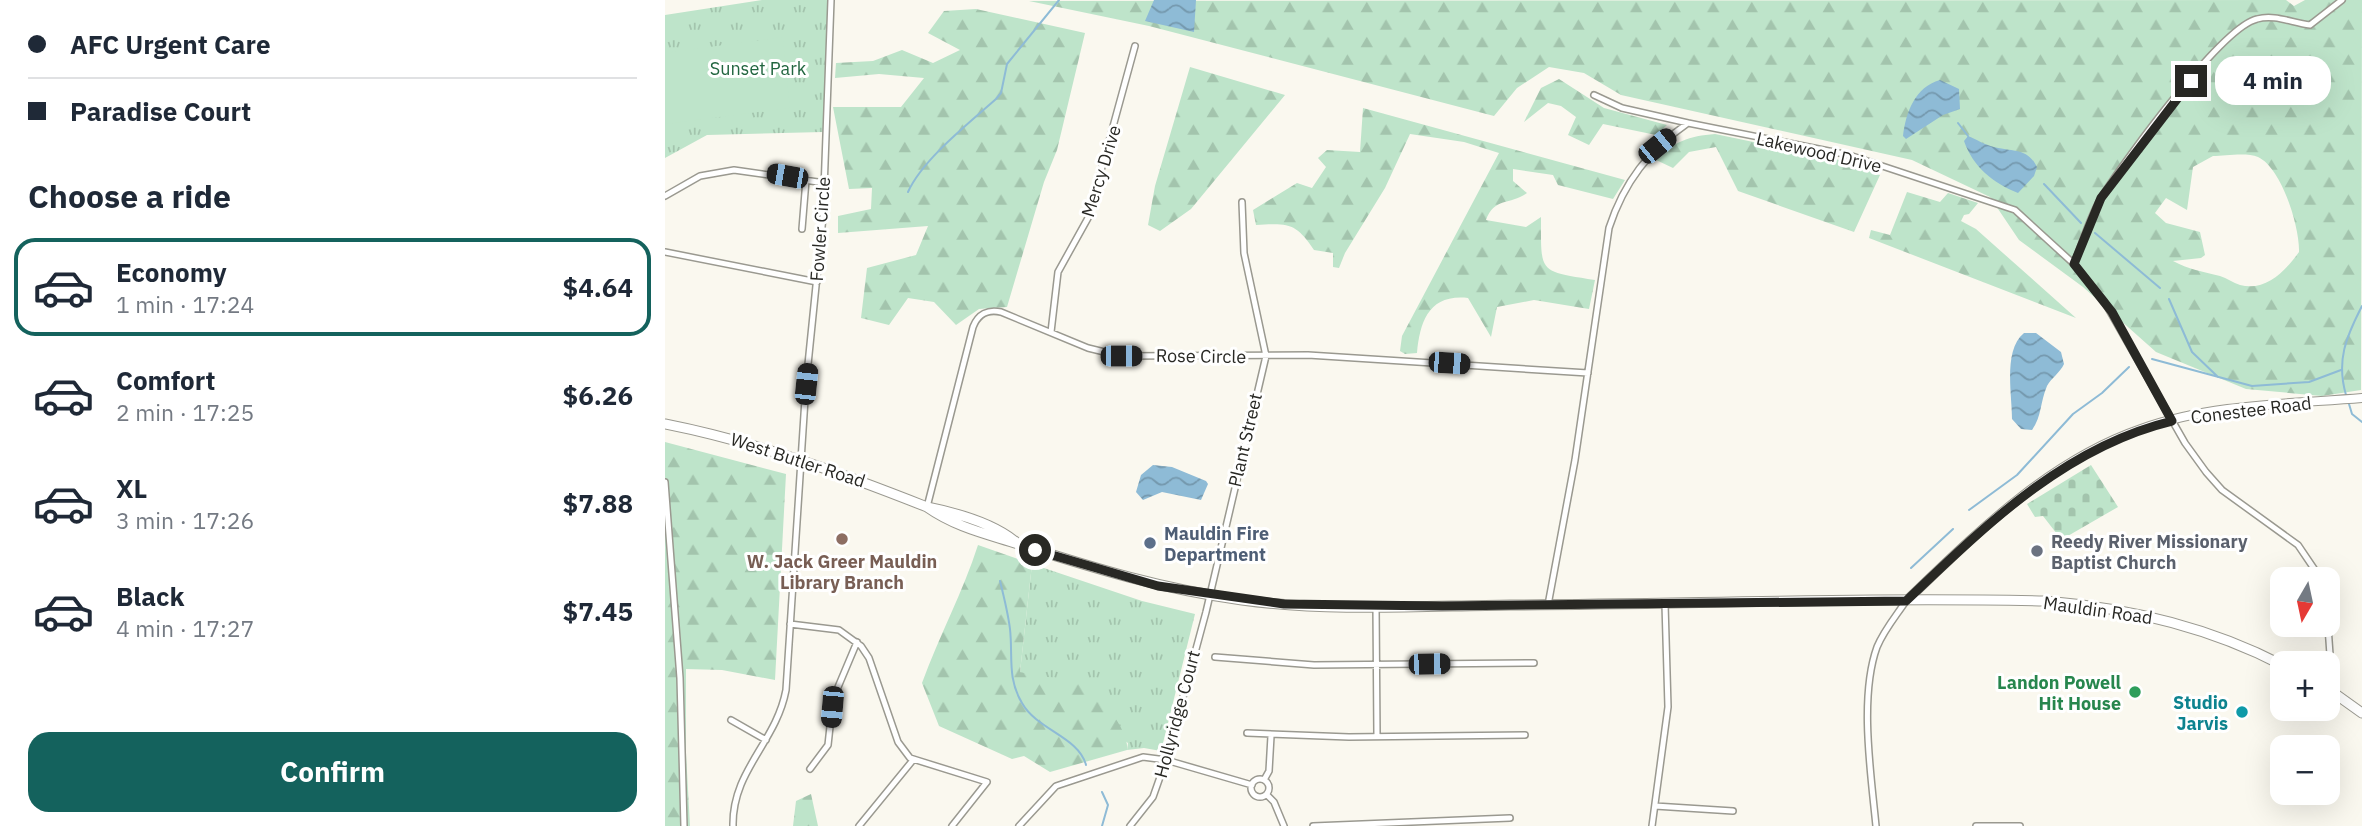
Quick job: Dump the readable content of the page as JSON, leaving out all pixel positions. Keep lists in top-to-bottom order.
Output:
{
  "streets": {
    "main road": ["Conestee Road", "West Butler Road", "Mauldin Road"],
    "street": [
      "Lakewood Drive",
      "Mercy Drive",
      "Fowler Circle",
      "Rose Circle",
      "Plant Street",
      "Hollyridge Court"
    ]
  },
  "crossings": [
    ["Lakewood Drive", "Conestee Road"],
    ["Mercy Drive", "Rose Circle"],
    ["Fowler Circle", "West Butler Road"],
    ["Rose Circle", "Plant Street"],
    ["Rose Circle", "West Butler Road"],
    ["Conestee Road", "West Butler Road"],
    ["Conestee Road", "Mauldin Road"],
    ["Plant Street", "West Butler Road"],
    ["Plant Street", "Hollyridge Court"],
    ["West Butler Road", "Mauldin Road"],
    ["West Butler Road", "Hollyridge Court"]
  ],
  "parks": ["Sunset Park"],
  "places": [
    "W. Jack Greer Mauldin Library Branch",
    "Mauldin Fire Department",
    "Reedy River Missionary Baptist Church",
    "Landon Powell Hit House",
    "Studio Jarvis"
  ],
  "north": "bottom",
  "page": {
    "banner": ["AFC Urgent Care", "Paradise Court"],
    "bubble": "4 min",
    "heading": "Choose a ride",
    "list": [
      {
        "name": "Economy",
        "note": "1 min · 17:24",
        "value": "$4.64"
      },
      {
        "name": "Comfort",
        "note": "2 min · 17:25",
        "value": "$6.26"
      },
      {
        "name": "XL",
        "note": "3 min · 17:26",
        "value": "$7.88"
      },
      {
        "name": "Black",
        "note": "4 min · 17:27",
        "value": "$7.45"
      }
    ],
    "map_buttons": ["+", "−"],
    "buttons": "Confirm"
  }
}
